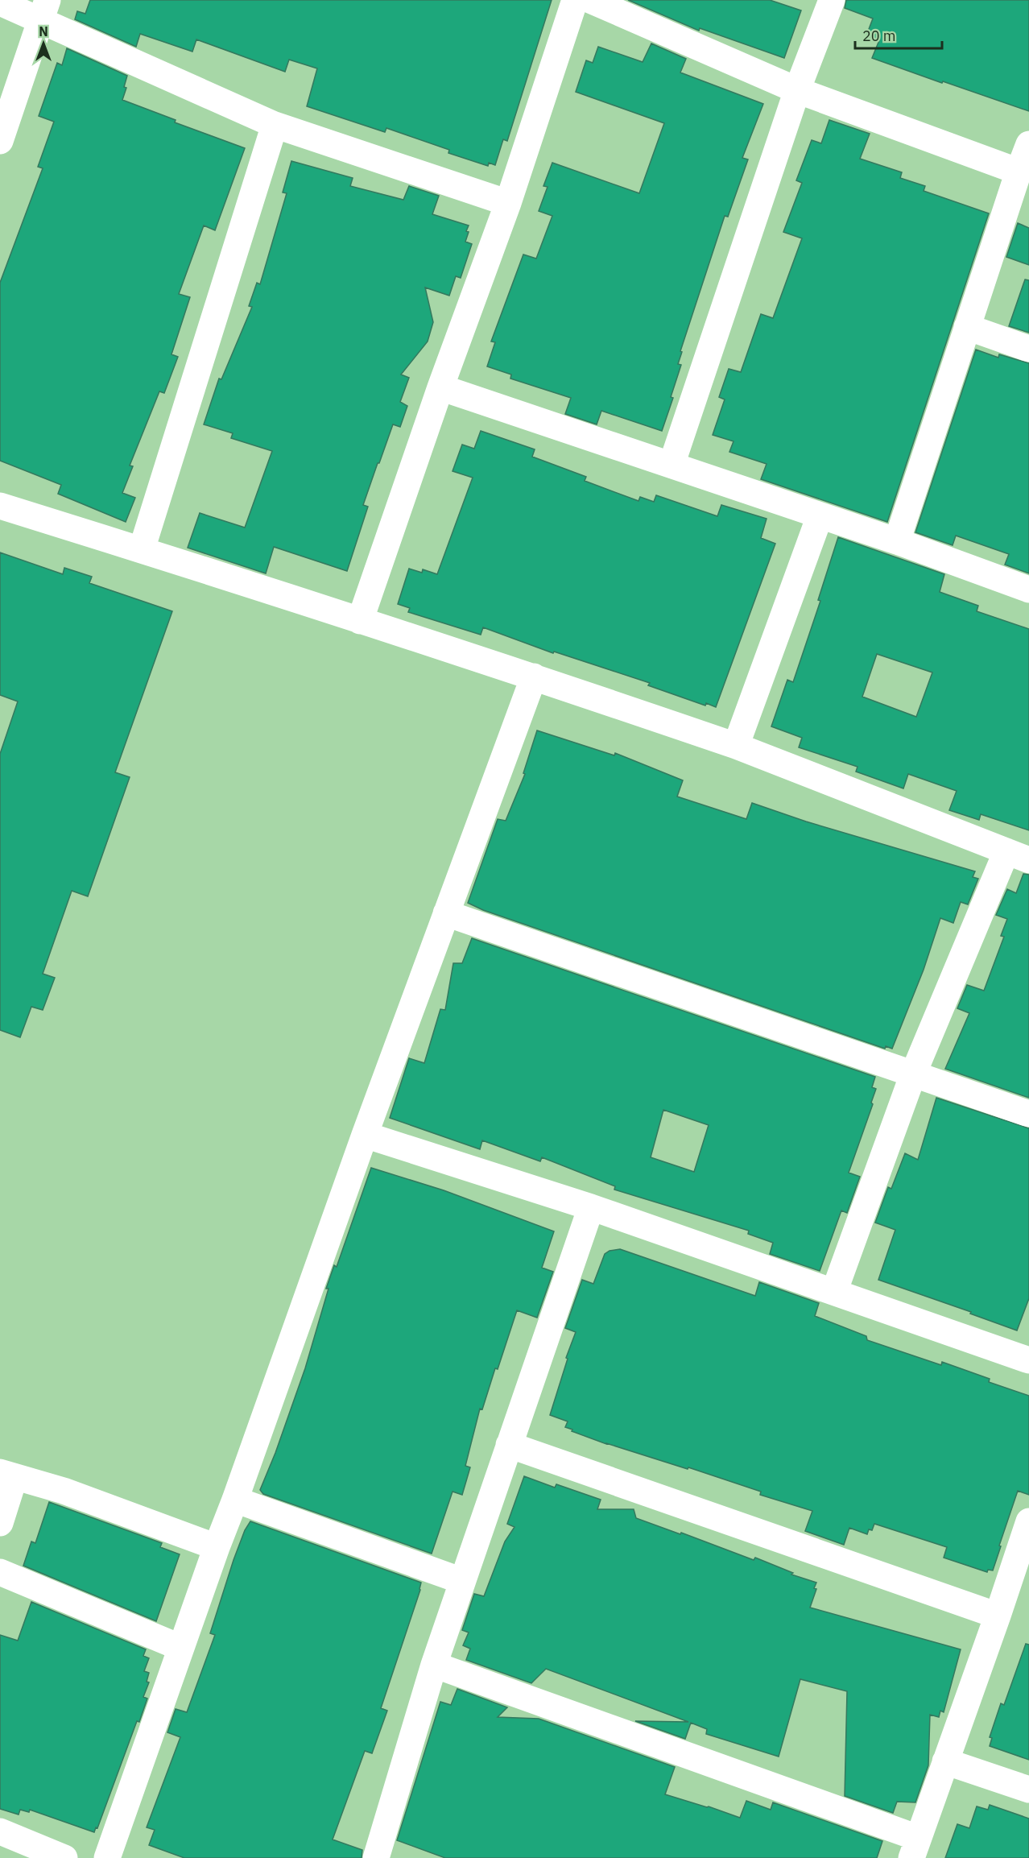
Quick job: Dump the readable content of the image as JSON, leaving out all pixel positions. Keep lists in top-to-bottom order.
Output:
{
  "scale_bar": "20 m",
  "north": "top"
}
